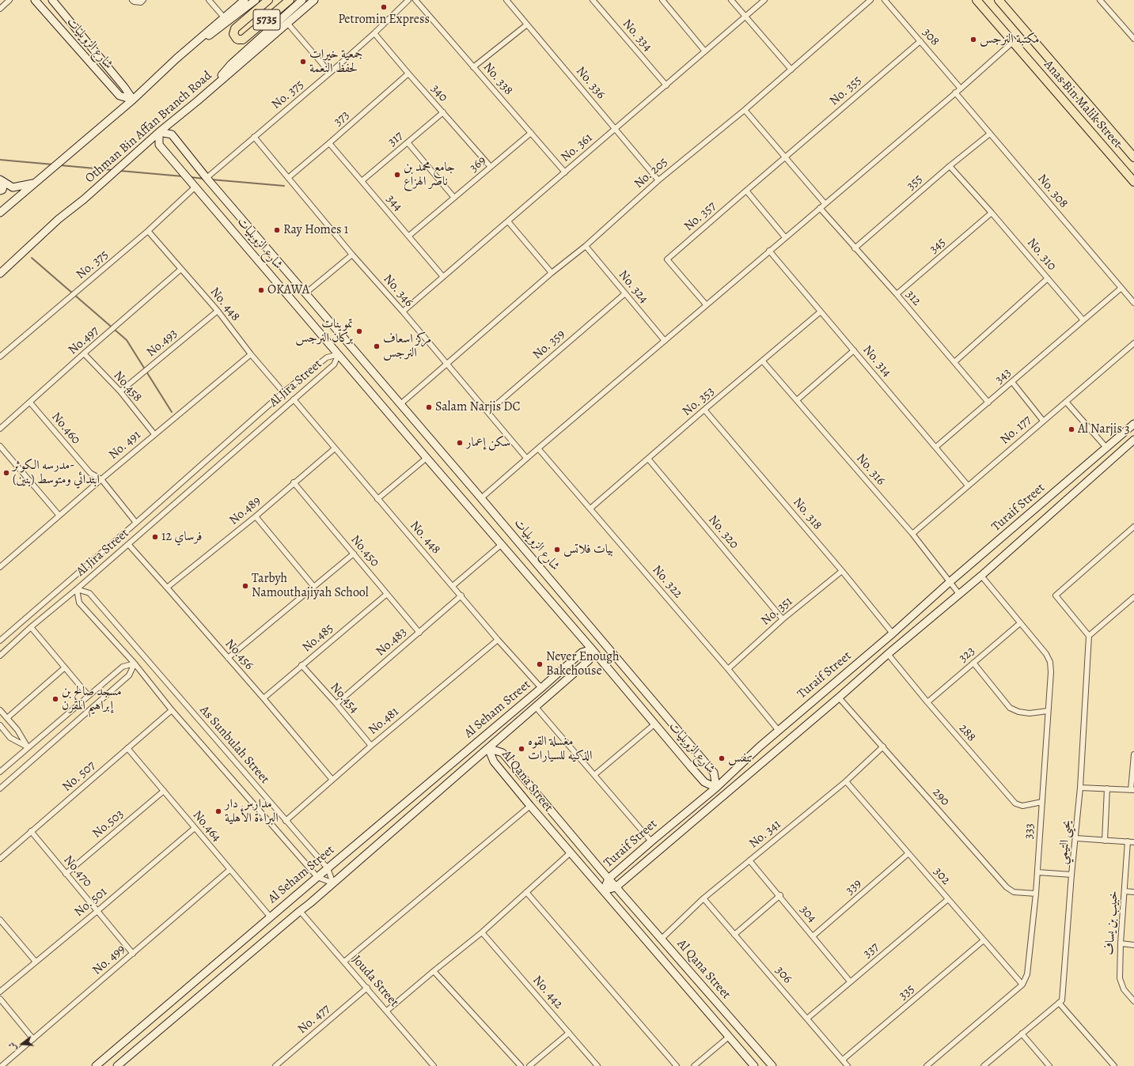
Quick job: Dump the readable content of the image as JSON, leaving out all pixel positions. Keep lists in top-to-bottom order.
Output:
{
  "streets": {
    "main road": ["5735", "Anas Bin Malik Street"],
    "street": [
      "No. 334",
      "308",
      "شارع الزويليات",
      "No. 338",
      "No. 336",
      "No. 355",
      "340",
      "No. 375",
      "373",
      "Othman Bin Affan Branch Road",
      "317",
      "No. 361",
      "369",
      "No. 205",
      "355",
      "No. 308",
      "344",
      "No. 357",
      "345",
      "No. 310",
      "No. 324",
      "No. 346",
      "312",
      "No. 448",
      "No.497",
      "No.493",
      "No. 359",
      "No. 314",
      "343",
      "Al Jira Street",
      "No.458",
      "No. 353",
      "No.460",
      "No. 177",
      "No. 491",
      "No. 316",
      "Turaif Street",
      "No.489",
      "No. 318",
      "No. 320",
      "No.450",
      "No. 322",
      "No. 351",
      "No.485",
      "No.483",
      "No.456",
      "323",
      "No.454",
      "Al Seham Street",
      "No.481",
      "288",
      "As Sunbulah Street",
      "No. 507",
      "Al Qana Street",
      "290",
      "No.503",
      "No.464",
      "333",
      "No. 341",
      "يحيى التيمي",
      "No.470",
      "302",
      "339",
      "No. 501",
      "304",
      "خبيب بن يساف",
      "337",
      "No. 499",
      "306",
      "Jouda Street",
      "No. 442",
      "335",
      "No. 477"
    ]
  },
  "crossings": [
    ["No. 334", "No. 361"],
    ["308", "No. 355"],
    ["شارع الزويليات", "No. 375"],
    ["شارع الزويليات", "Othman Bin Affan Branch Road"],
    ["شارع الزويليات", "No. 205"],
    ["شارع الزويليات", "Al Jira Street"],
    ["شارع الزويليات", "Turaif Street"],
    ["شارع الزويليات", "Al Seham Street"],
    ["No. 338", "No. 361"],
    ["No. 338", "369"],
    ["No. 336", "No. 361"],
    ["No. 336", "No. 205"],
    ["No. 355", "No. 357"],
    ["340", "No. 375"],
    ["340", "373"],
    ["340", "317"],
    ["340", "369"],
    ["No. 375", "No. 346"],
    ["No. 375", "No. 448"],
    ["373", "344"],
    ["373", "No. 346"],
    ["317", "344"],
    ["No. 361", "344"],
    ["No. 361", "No. 346"],
    ["369", "344"],
    ["No. 205", "No. 324"],
    ["No. 205", "No. 346"],
    ["355", "No. 308"],
    ["355", "No. 310"],
    ["355", "312"],
    ["345", "No. 310"],
    ["345", "312"],
    ["No. 310", "343"],
    ["No. 324", "No. 359"],
    ["No. 346", "No. 359"],
    ["312", "343"],
    ["No. 448", "No.497"],
    ["No. 448", "No.493"],
    ["No. 448", "Al Jira Street"],
    ["No. 448", "No. 491"],
    ["No. 448", "No.489"],
    ["No. 448", "No.483"],
    ["No. 448", "Al Seham Street"],
    ["No. 448", "No.481"],
    ["No.497", "No.458"],
    ["No.497", "No.460"],
    ["No.493", "No.458"],
    ["No. 314", "343"],
    ["No. 314", "No. 353"],
    ["No. 314", "No. 177"],
    ["Al Jira Street", "No.460"],
    ["Al Jira Street", "No.456"],
    ["Al Jira Street", "As Sunbulah Street"],
    ["No.458", "No. 491"],
    ["No. 353", "No. 316"],
    ["No. 353", "No. 318"],
    ["No. 353", "No. 320"],
    ["No. 353", "No. 322"],
    ["No.460", "No. 491"],
    ["No. 177", "No. 316"],
    ["No. 316", "Turaif Street"],
    ["Turaif Street", "No. 318"],
    ["Turaif Street", "No. 322"],
    ["Turaif Street", "288"],
    ["Turaif Street", "Al Qana Street"],
    ["Turaif Street", "290"],
    ["Turaif Street", "333"],
    ["No.489", "No.450"],
    ["No.489", "No.456"],
    ["No. 318", "No. 351"],
    ["No. 320", "No. 351"],
    ["No.450", "No.485"],
    ["No.450", "No.483"],
    ["No. 322", "No. 351"],
    ["No.485", "No.456"],
    ["No.485", "No.454"],
    ["No.483", "No.454"],
    ["No.456", "No.481"],
    ["323", "288"],
    ["323", "333"],
    ["No.454", "No.481"],
    ["Al Seham Street", "As Sunbulah Street"],
    ["Al Seham Street", "Al Qana Street"],
    ["Al Seham Street", "No.464"],
    ["Al Seham Street", "Jouda Street"],
    ["No.481", "As Sunbulah Street"],
    ["288", "333"],
    ["As Sunbulah Street", "No. 507"],
    ["No. 507", "No.464"],
    ["No. 507", "No.470"],
    ["Al Qana Street", "No. 341"],
    ["290", "333"],
    ["290", "No. 341"],
    ["No.503", "No.464"],
    ["No.503", "No.470"],
    ["No.464", "No. 501"],
    ["No.464", "No. 499"],
    ["333", "302"],
    ["No. 341", "302"],
    ["No. 341", "304"],
    ["No. 341", "306"],
    ["No.470", "No. 501"],
    ["No.470", "No. 499"],
    ["302", "339"],
    ["302", "337"],
    ["302", "335"],
    ["339", "304"],
    ["304", "337"],
    ["337", "306"],
    ["306", "335"],
    ["Jouda Street", "No. 477"]
  ],
  "places": [
    "Petromin Express",
    "مكتبة النرجس",
    "جمعية خيرات لحفظ النعمة",
    "جامع محمد بن ناصر الهزاع",
    "Ray Homes 1",
    "OKAWA",
    "تموينات بركان النرجس",
    "مركز اسعاف النرجس",
    "Salam Narjis DC",
    "Al Narjis 3",
    "سكن إعمار",
    "مدرسه الكوثر- ابتدائي ومتوسط (بنين)",
    "فرساي 12",
    "بيات فلاتس",
    "Tarbyh Namouthajiyah School",
    "Never Enough Bakehouse",
    "مسجد صالح بن إبراهيم المقرن",
    "مغسلة القوه الذكيه للسيارات",
    "تنفس",
    "مدارس دار البراءة الأهلية"
  ],
  "north": "left"
}
